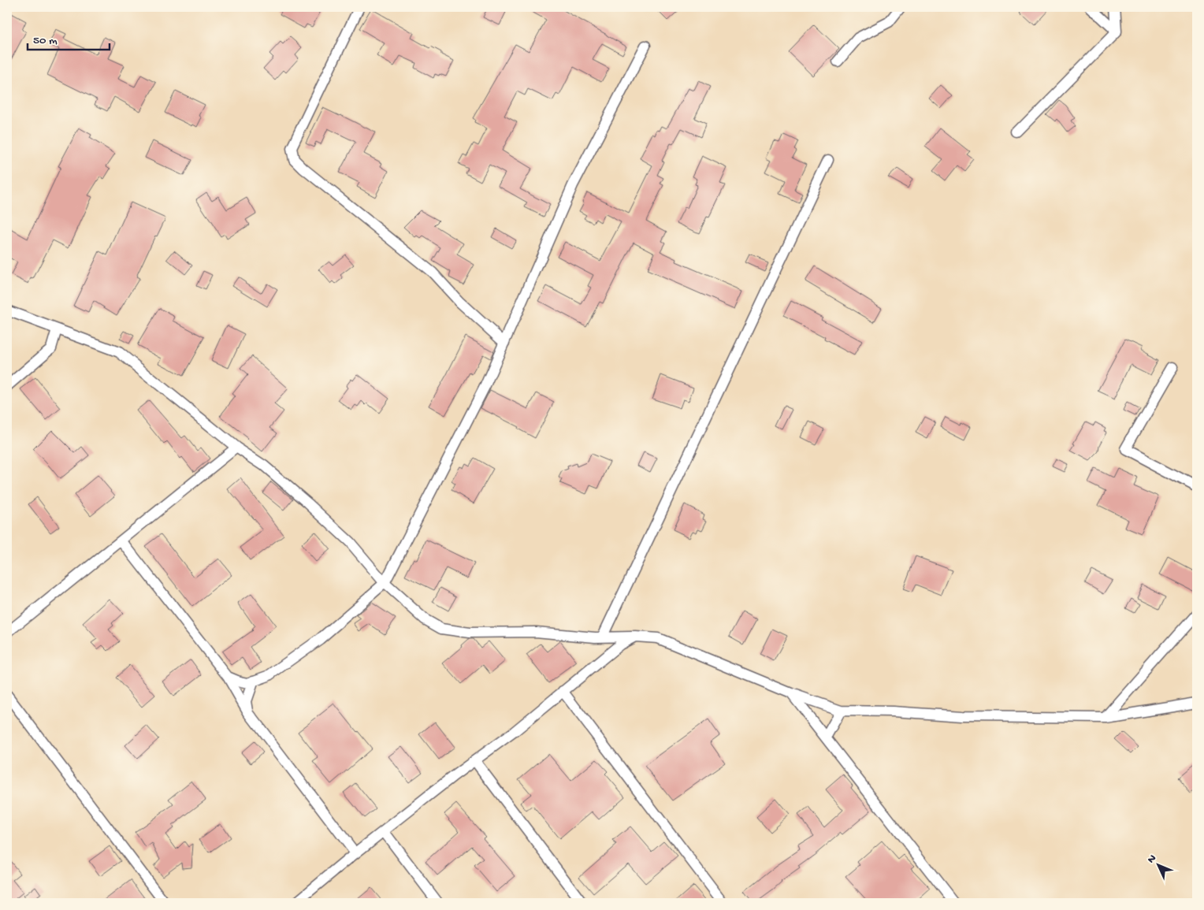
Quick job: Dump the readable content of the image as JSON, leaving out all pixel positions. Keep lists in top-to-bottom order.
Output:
{
  "scale_bar": "50 m",
  "north": "top left"
}
